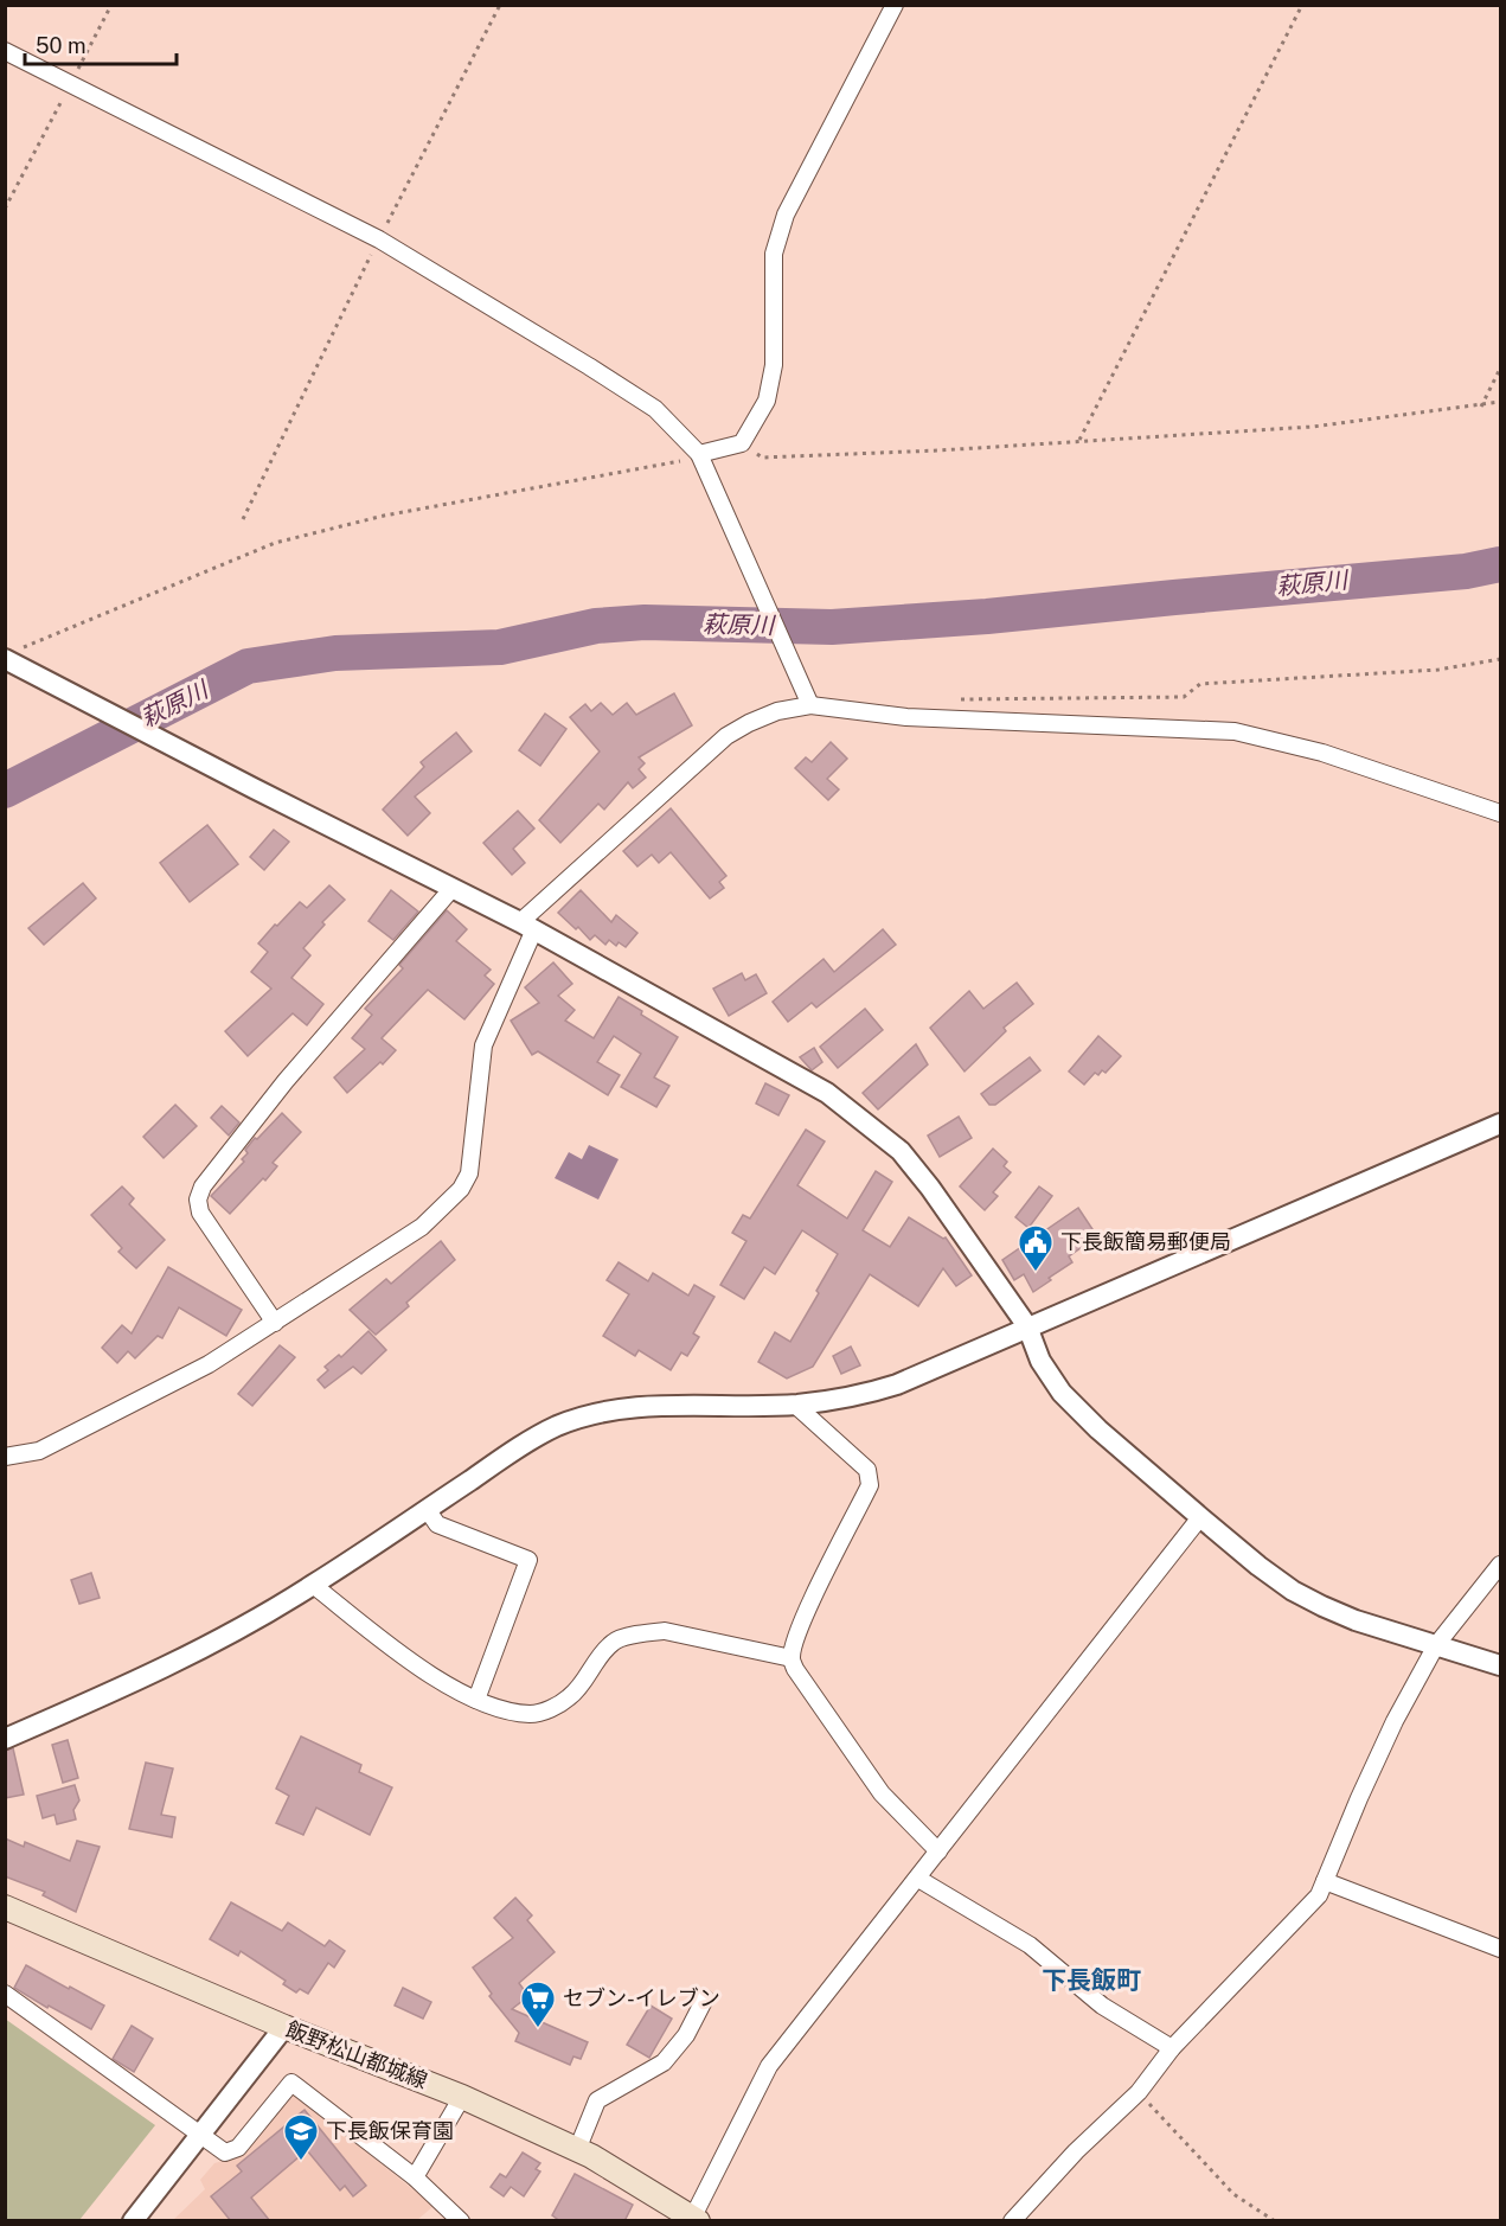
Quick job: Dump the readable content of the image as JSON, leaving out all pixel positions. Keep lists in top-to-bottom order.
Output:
{
  "streets": {
    "main road": ["飯野松山都城線"]
  },
  "districts": ["下長飯町"],
  "water": ["萩原川"],
  "places": {
    "public building": ["下長飯簡易郵便局"],
    "supermarket": ["セブン-イレブン"],
    "school or university": ["下長飯保育園"]
  },
  "scale_bar": "50 m"
}
